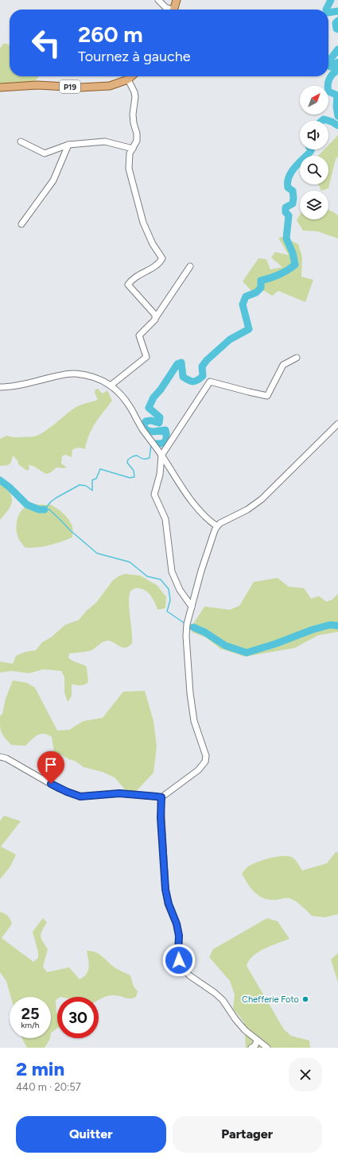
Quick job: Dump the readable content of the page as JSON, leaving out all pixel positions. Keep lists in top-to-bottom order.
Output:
{
  "streets": {
    "main road": ["P19"]
  },
  "places": ["Chefferie Foto"],
  "north": "top right",
  "page": {
    "turn": ["260 m", "Tournez à gauche"],
    "speed": "25 km/h",
    "limit": "30",
    "heading": ["2 min", "440 m · 20:57"],
    "buttons": ["Quitter", "Partager"]
  }
}
